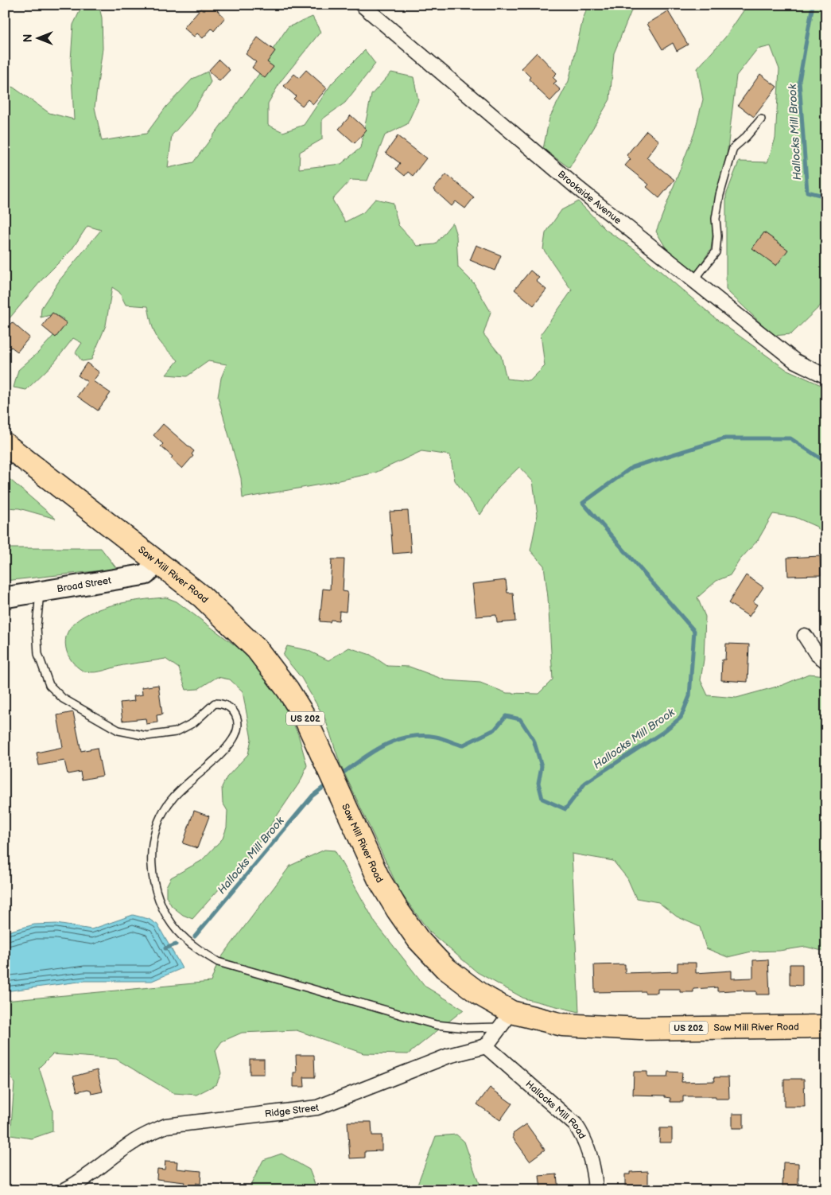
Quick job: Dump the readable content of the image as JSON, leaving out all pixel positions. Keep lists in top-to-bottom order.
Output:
{
  "streets": {
    "highway": ["Saw Mill River Road", "US 202"],
    "street": [
      "Brookside Avenue",
      "Broad Street",
      "Ridge Street",
      "Hallocks Mill Road"
    ]
  },
  "crossings": [
    ["Saw Mill River Road", "Broad Street"],
    ["Ridge Street", "Hallocks Mill Road"]
  ],
  "water": ["Hallocks Mill Brook"],
  "north": "left"
}
